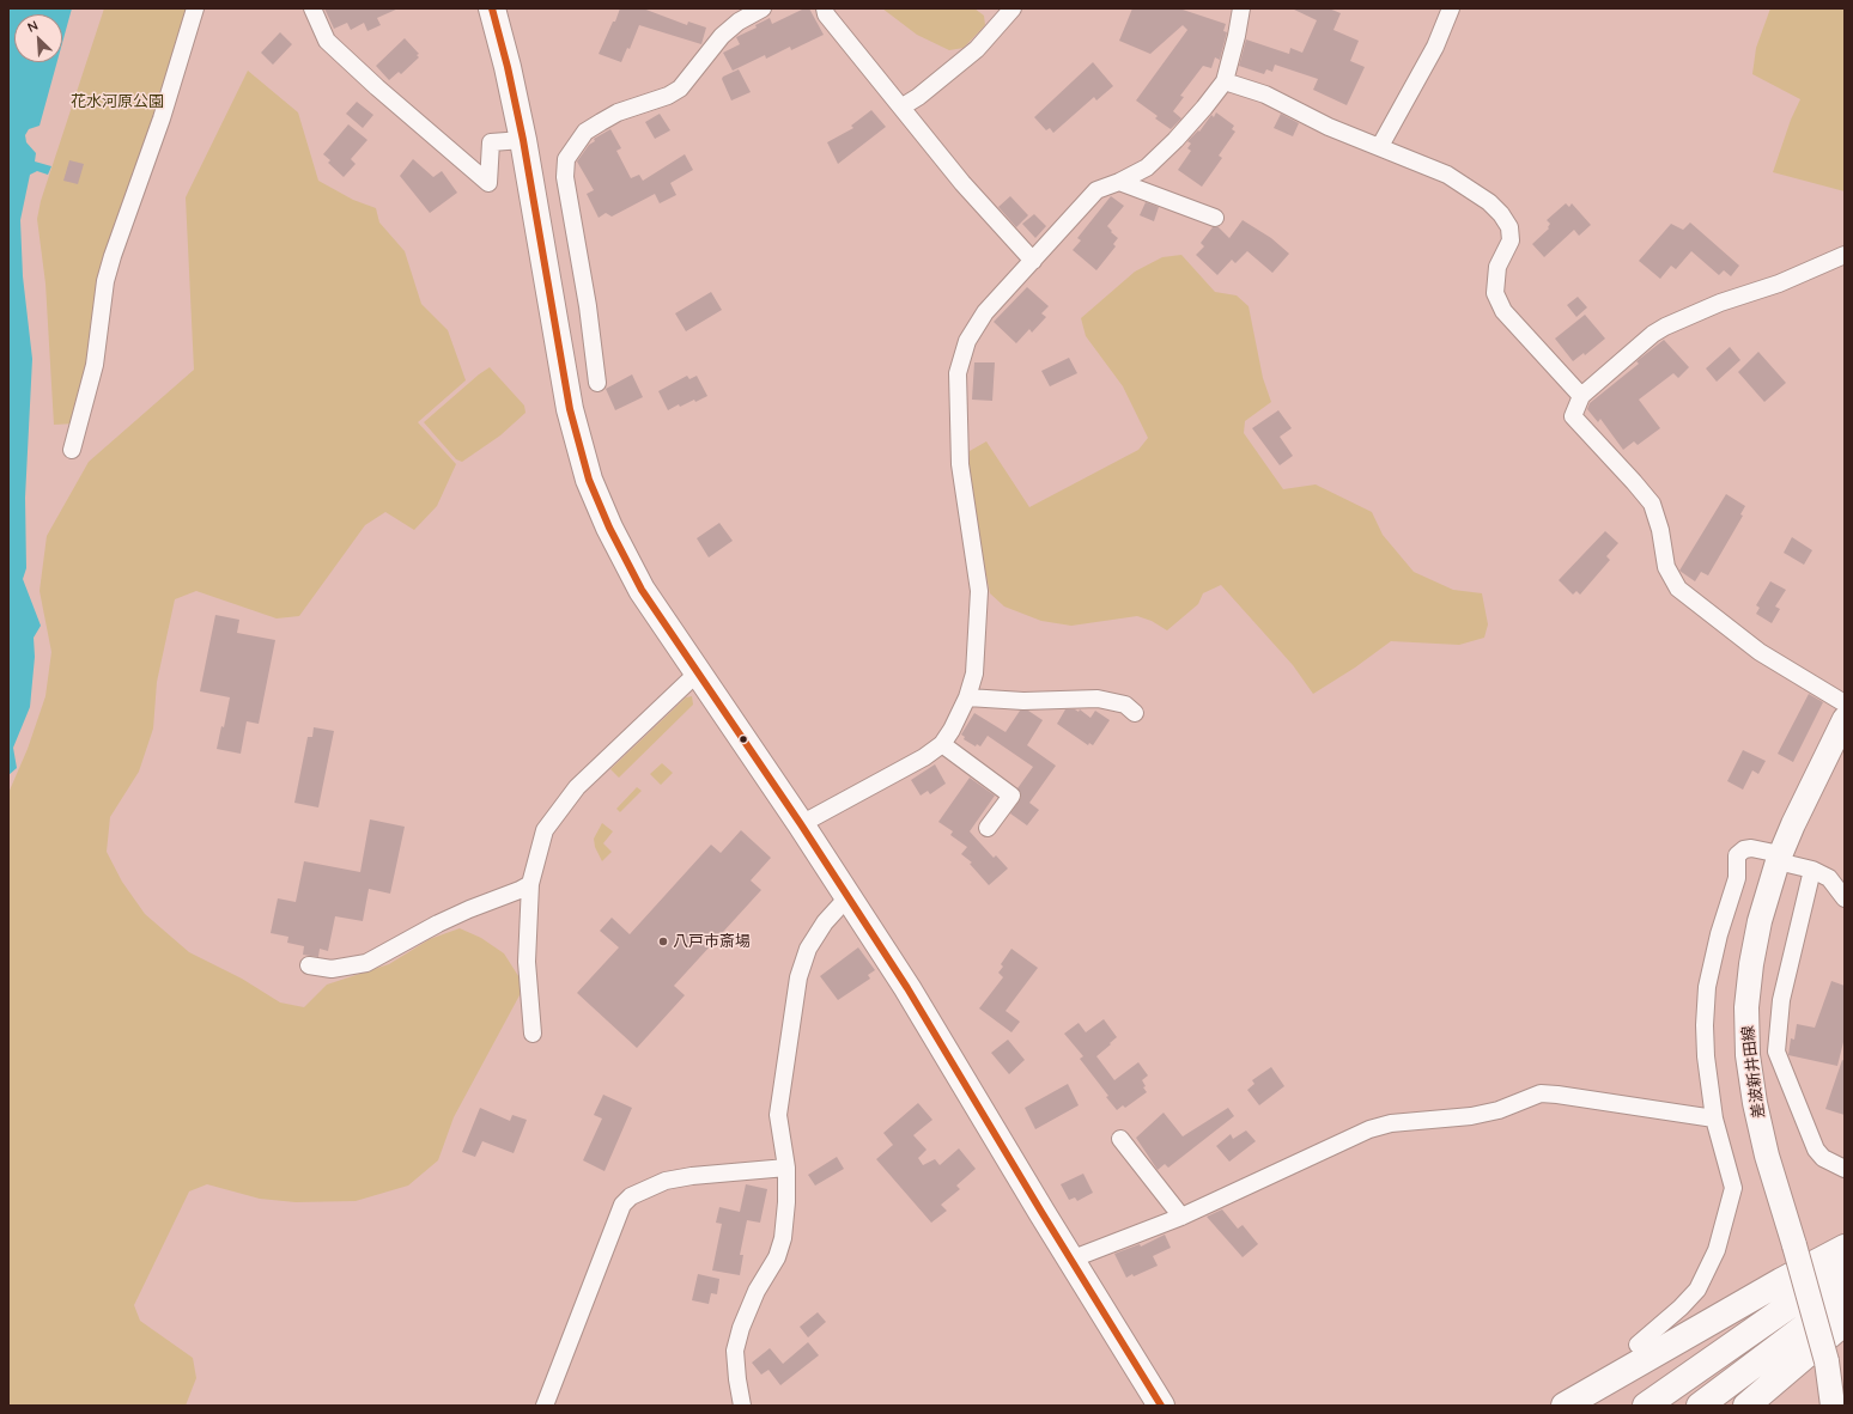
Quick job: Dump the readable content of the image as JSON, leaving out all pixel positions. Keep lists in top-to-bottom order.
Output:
{
  "streets": {
    "main road": ["差波新井田線"]
  },
  "parks": ["花水河原公園"],
  "places": ["八戸市斎場"],
  "north": "top left"
}
